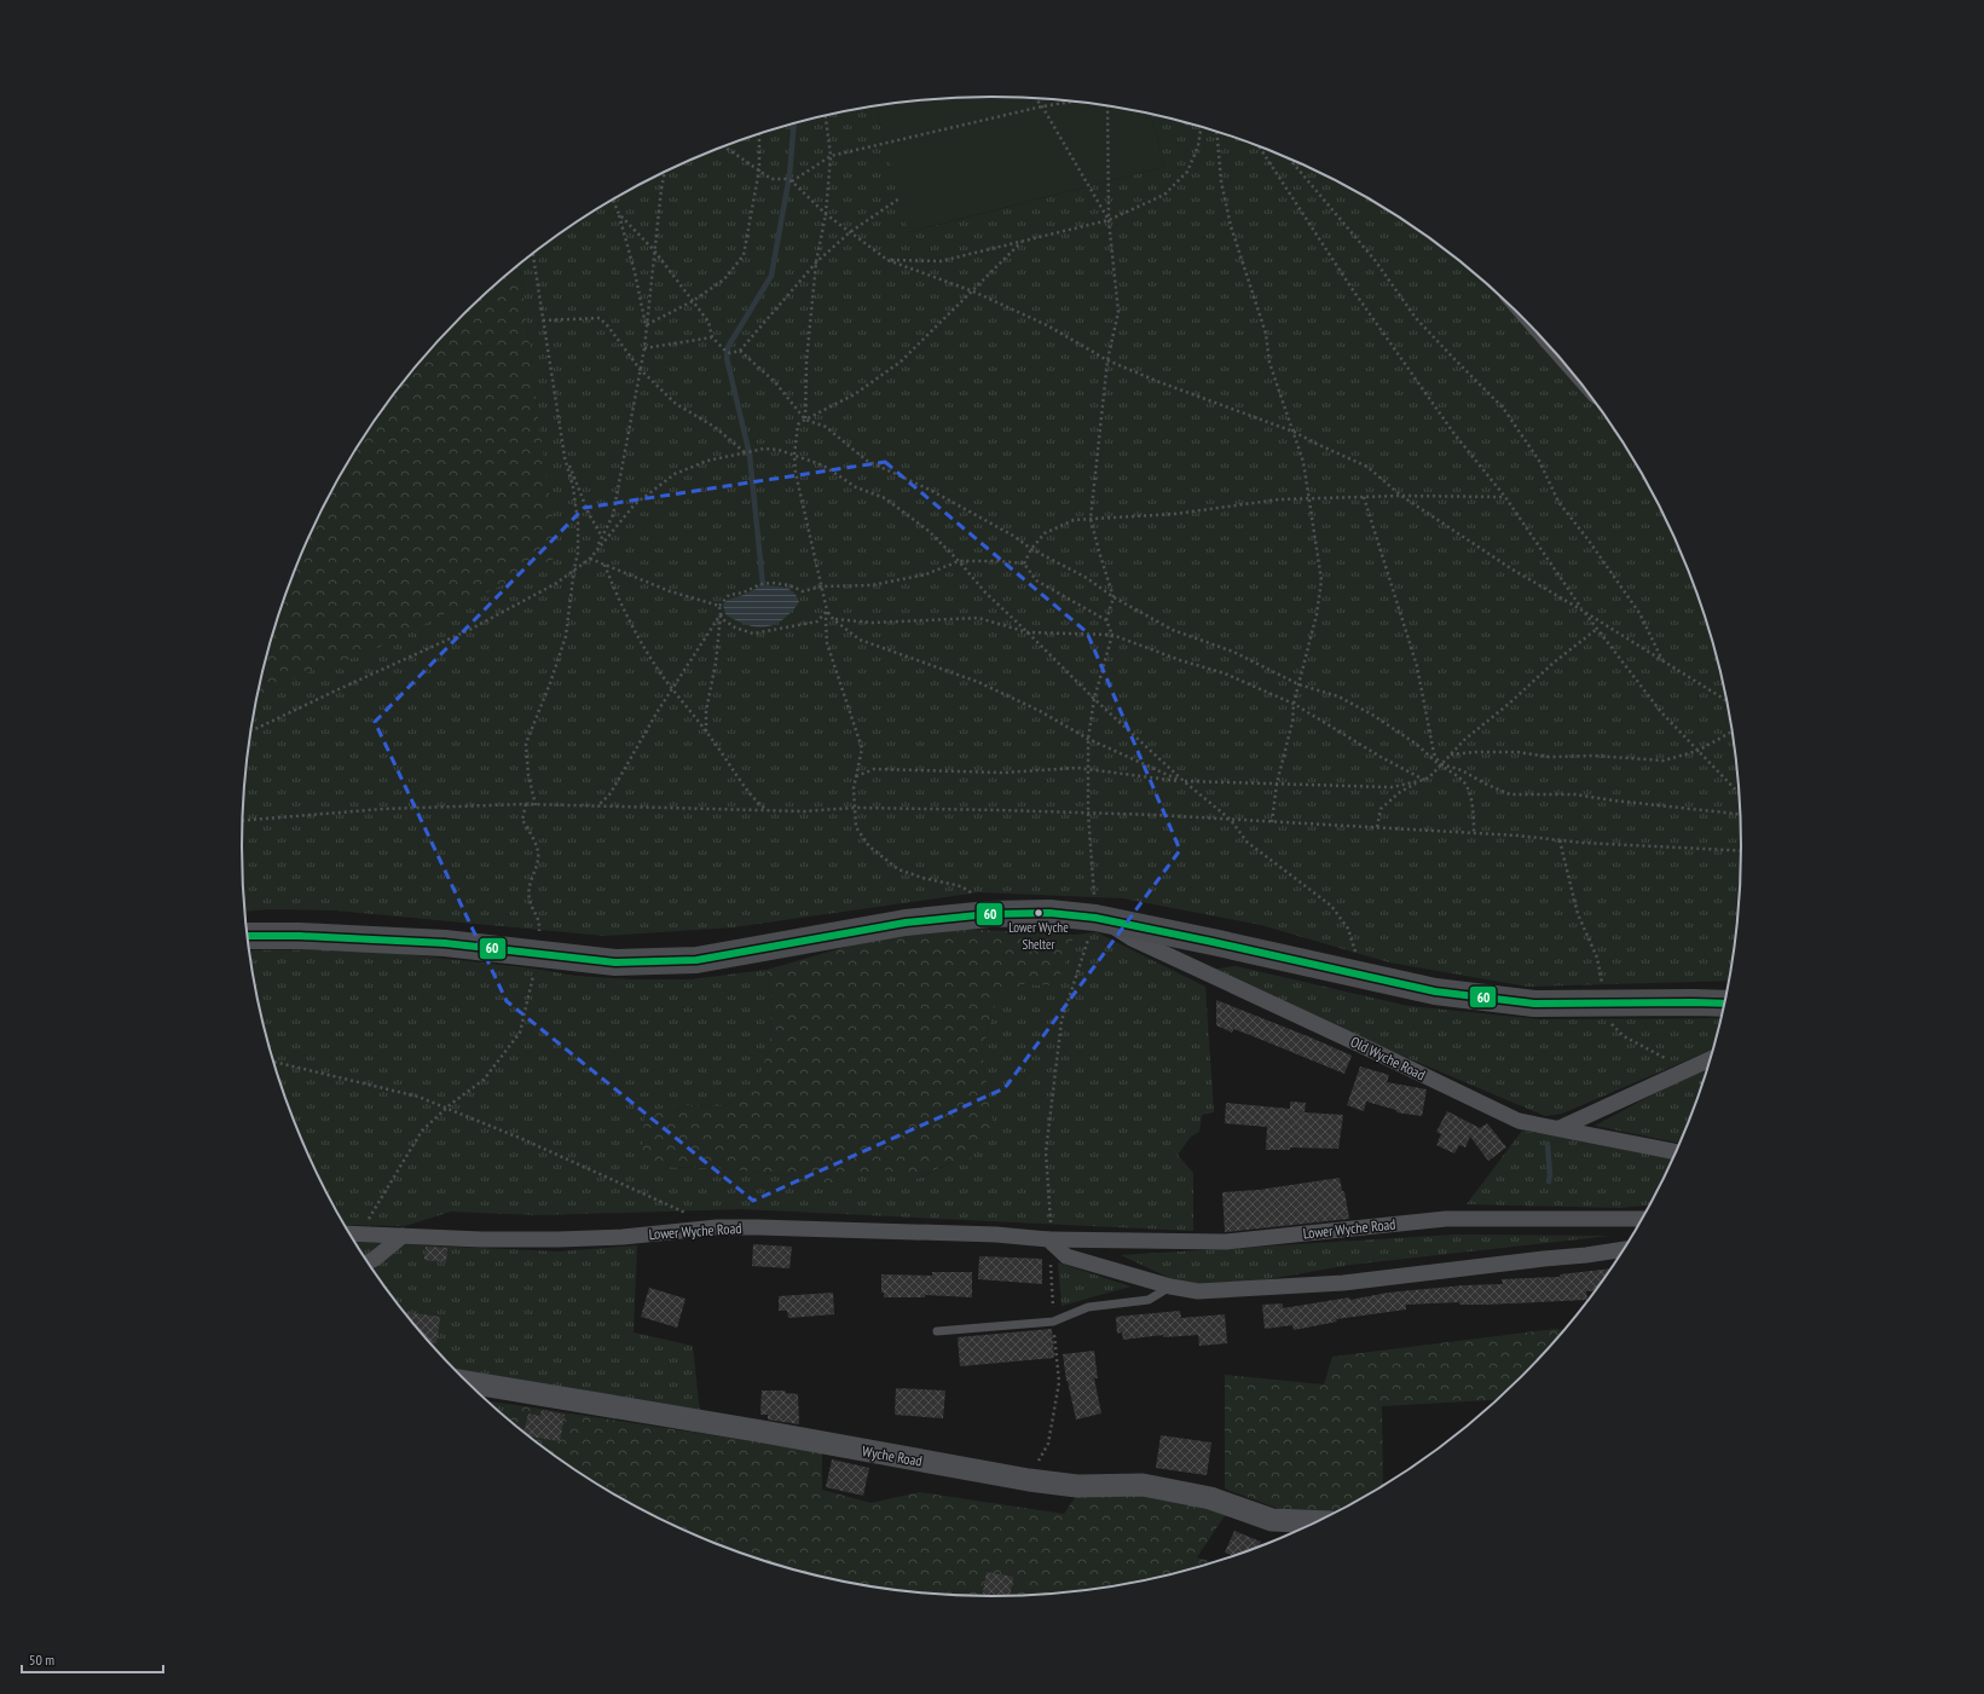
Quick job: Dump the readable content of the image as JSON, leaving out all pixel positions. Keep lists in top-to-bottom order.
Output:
{
  "streets": {
    "main road": ["Wyche Road"],
    "street": ["Old Wyche Road", "Lower Wyche Road"]
  },
  "places": ["Lower Wyche Shelter"],
  "lines": ["transit line 60"],
  "scale_bar": "50 m"
}
